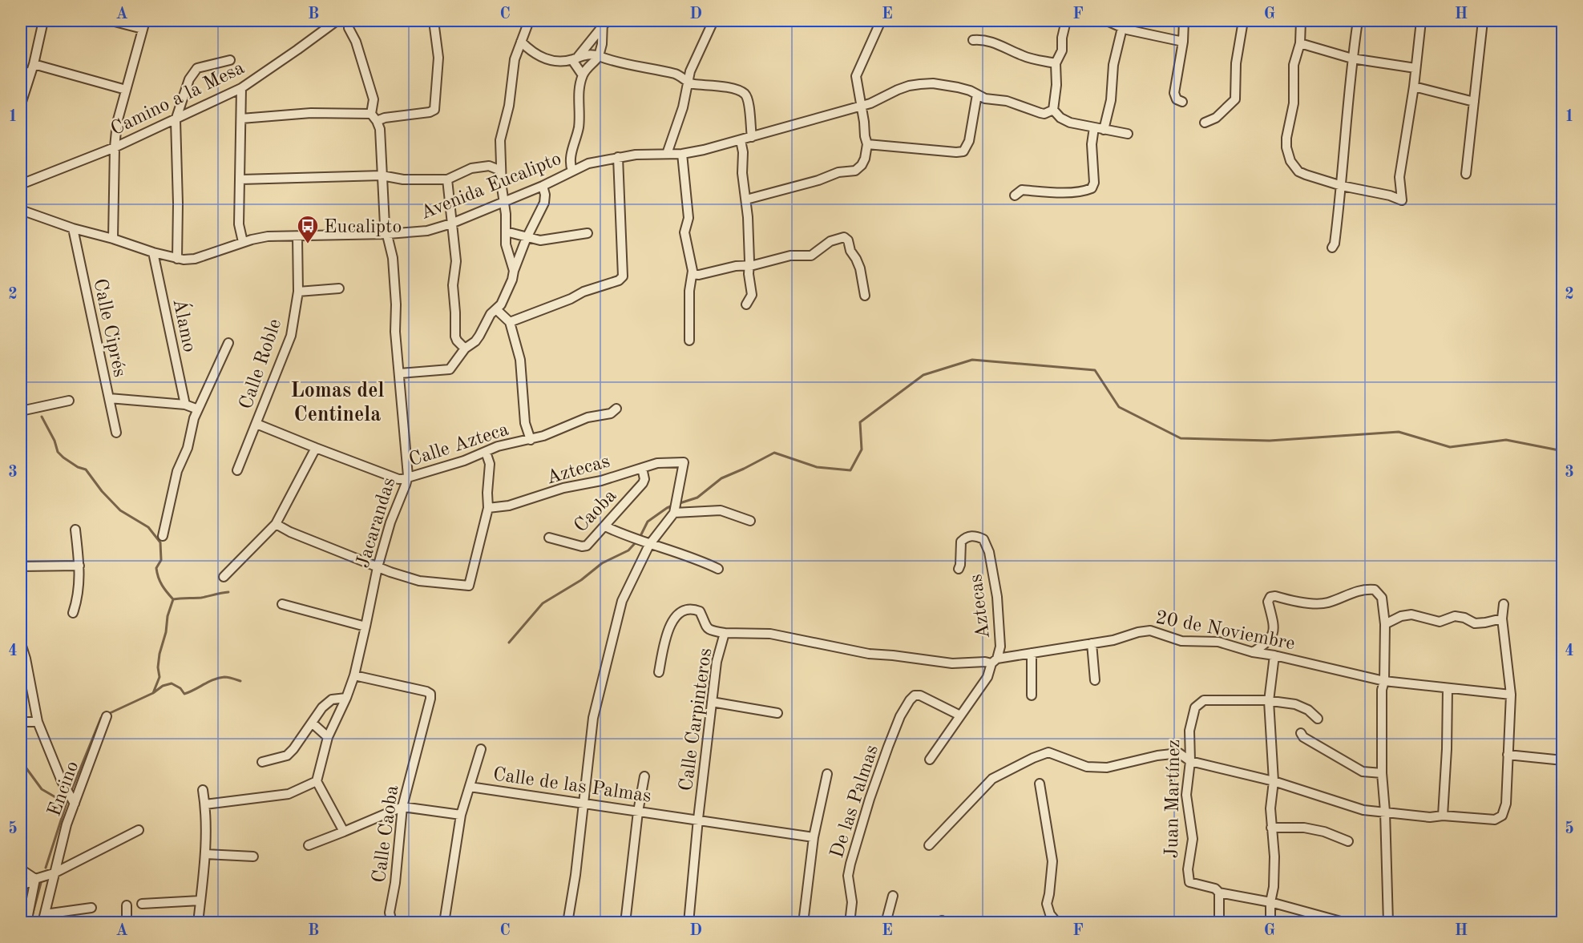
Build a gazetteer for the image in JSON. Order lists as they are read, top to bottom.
{
  "streets": {
    "street": [
      "Camino a la Mesa",
      "Avenida Eucalipto",
      "Álamo",
      "Calle Ciprés",
      "Calle Roble",
      "Calle Azteca",
      "Aztecas",
      "Caoba",
      "Jacarandas",
      "20 de Noviembre",
      "Calle Carpinteros",
      "Calle de las Palmas",
      "Encino",
      "Juan Martínez",
      "De las Palmas",
      "Calle Caoba"
    ]
  },
  "crossings": [
    ["Avenida Eucalipto", "Álamo"],
    ["Avenida Eucalipto", "Calle Ciprés"],
    ["Avenida Eucalipto", "Calle Roble"],
    ["Avenida Eucalipto", "Jacarandas"],
    ["Calle Roble", "Calle Azteca"],
    ["Calle Azteca", "Jacarandas"],
    ["Aztecas", "Caoba"],
    ["Aztecas", "20 de Noviembre"],
    ["Aztecas", "De las Palmas"],
    ["Jacarandas", "Calle Caoba"],
    ["20 de Noviembre", "Calle Carpinteros"],
    ["Calle Carpinteros", "Calle de las Palmas"]
  ],
  "districts": ["Lomas del Centinela"],
  "places": {
    "bus stop": ["Eucalipto"]
  },
  "grid": {
    "columns": [
      "A",
      "B",
      "C",
      "D",
      "E",
      "F",
      "G",
      "H"
    ],
    "rows": [
      "1",
      "2",
      "3",
      "4",
      "5"
    ]
  }
}
